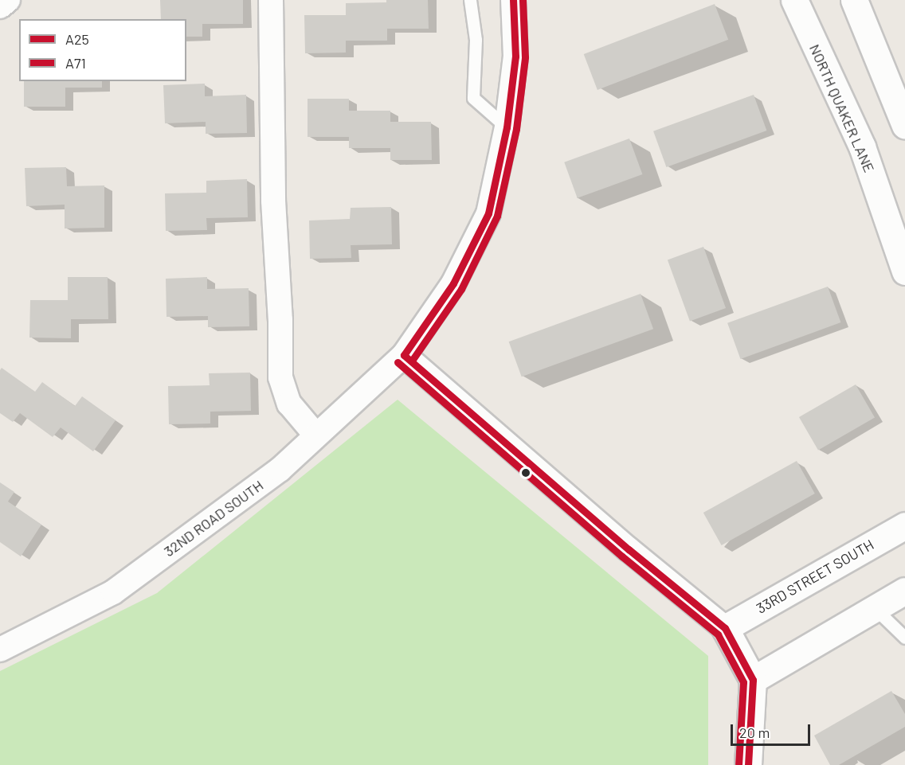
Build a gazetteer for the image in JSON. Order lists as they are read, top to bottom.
{
  "streets": {
    "street": ["NORTH QUAKER LANE", "32ND ROAD SOUTH", "33RD STREET SOUTH"]
  },
  "lines": ["transit line A25", "transit line A71"],
  "legend": ["A25", "A71"],
  "scale_bar": "20 m"
}
